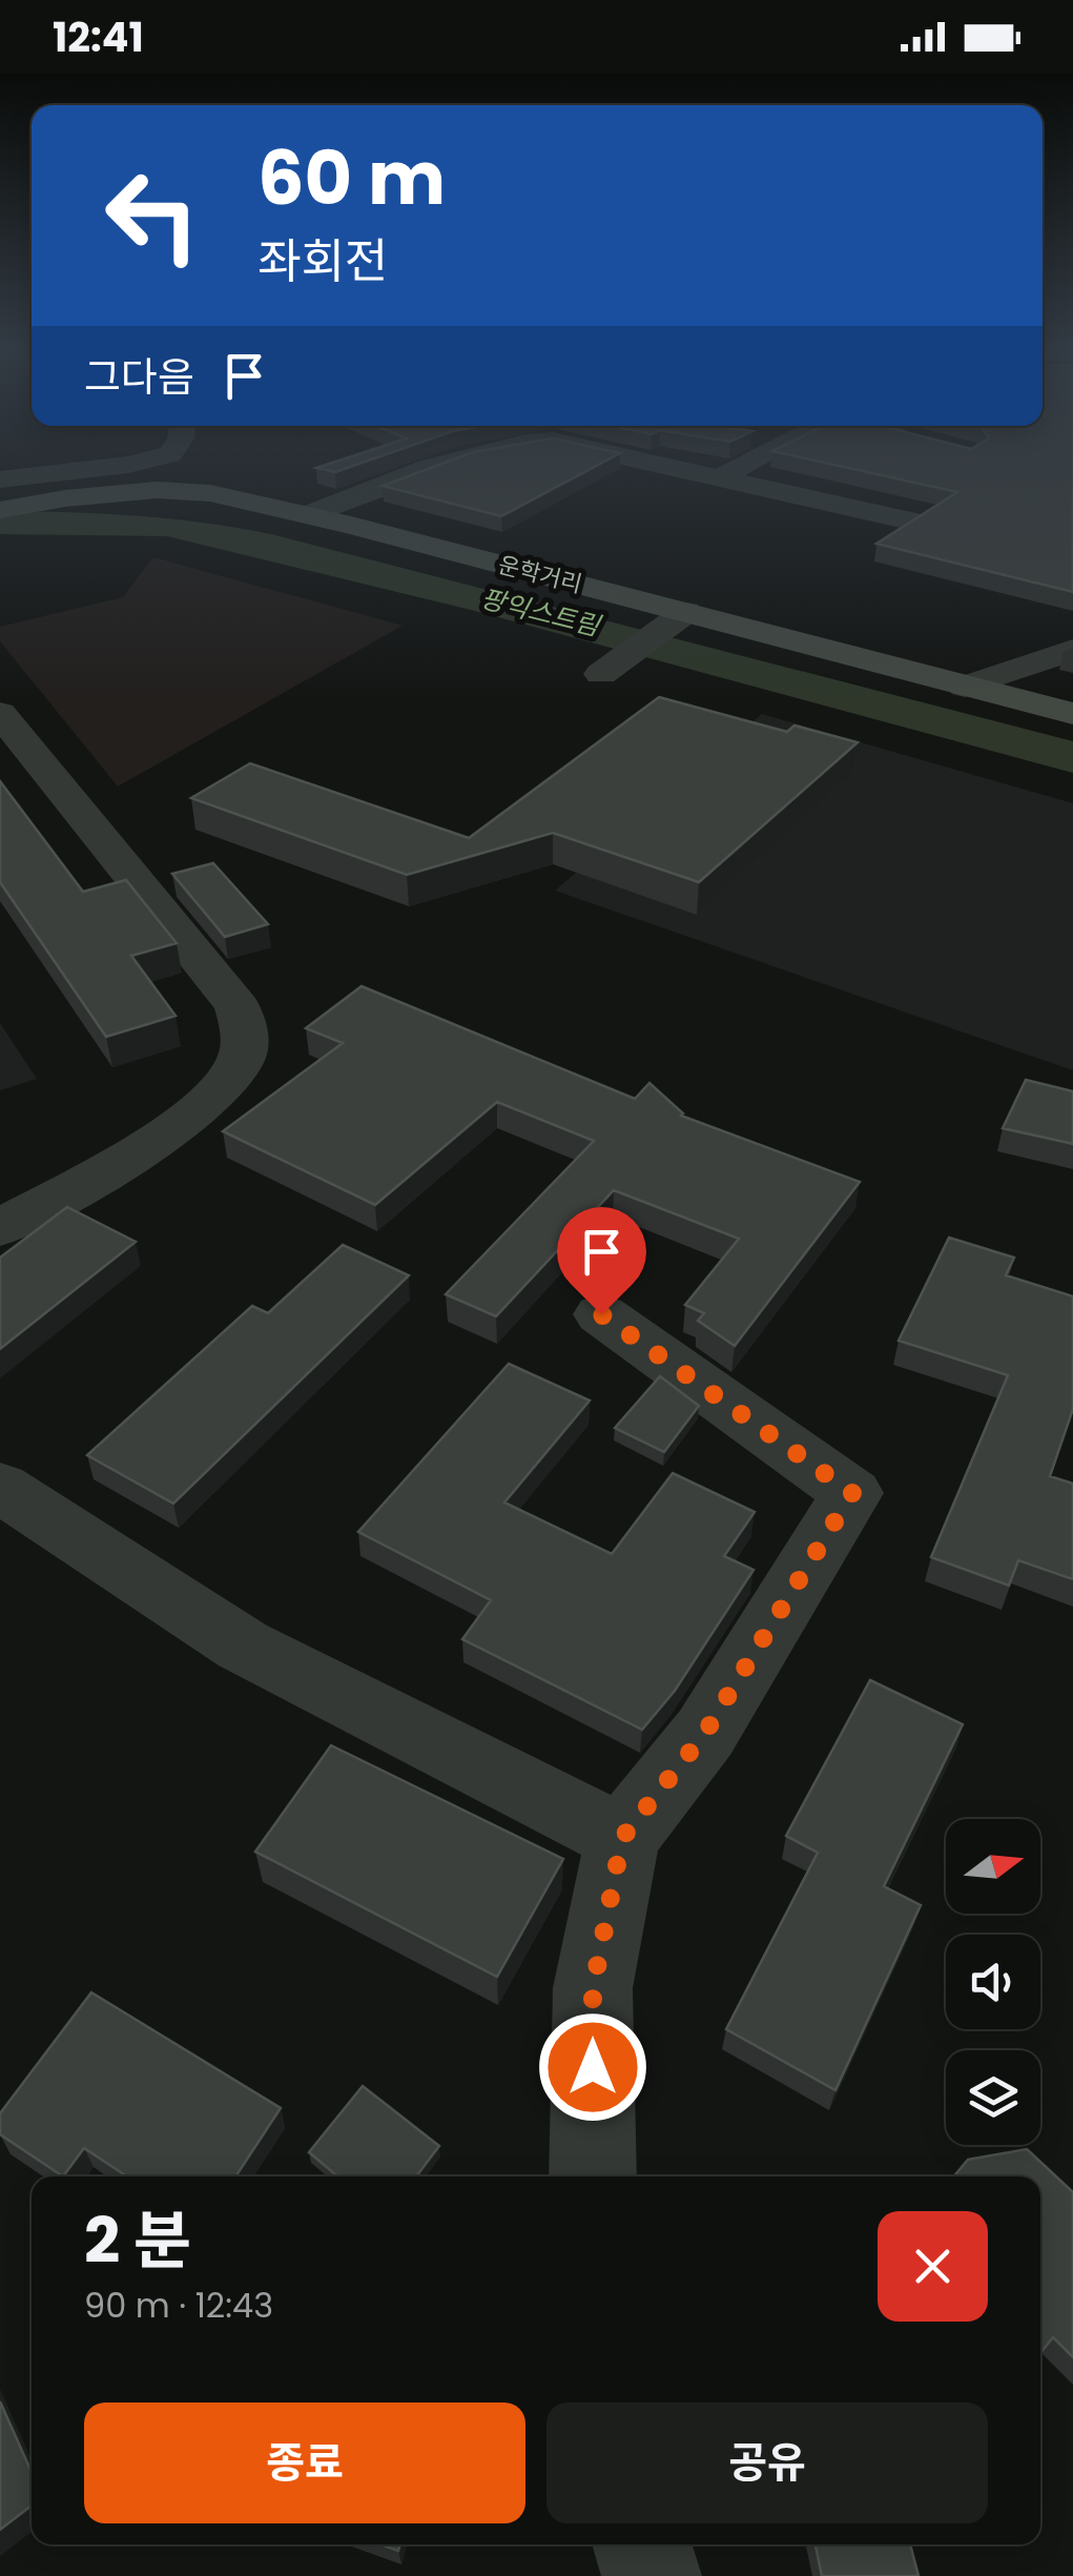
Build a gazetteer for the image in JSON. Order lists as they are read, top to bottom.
{
  "streets": {
    "main road": ["운학거리"]
  },
  "water": ["팡익스트림"],
  "north": "right",
  "page": {
    "status": "12:41",
    "turn": ["60 m", "좌회전"],
    "then": "그다음",
    "heading": ["2 분", "90 m · 12:43"],
    "buttons": ["종료", "공유"]
  }
}
